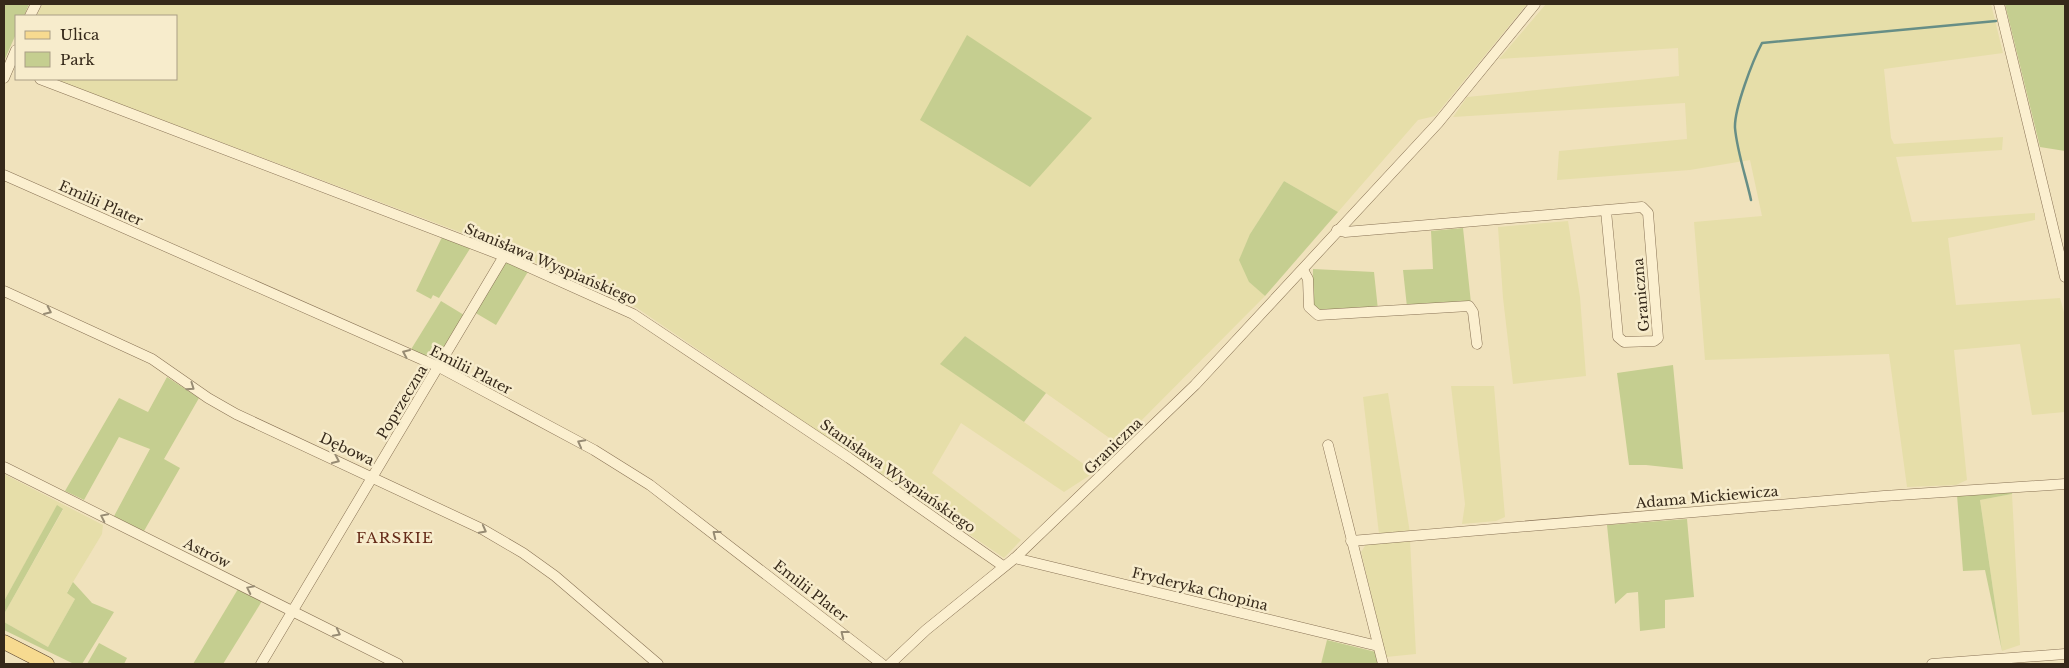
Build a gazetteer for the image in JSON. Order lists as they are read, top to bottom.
{
  "streets": {
    "street": [
      "Emilii Plater",
      "Stanisława Wyspiańskiego",
      "Graniczna",
      "Poprzeczna",
      "Dębowa",
      "Adama Mickiewicza",
      "Astrów",
      "Fryderyka Chopina"
    ]
  },
  "crossings": [
    ["Emilii Plater", "Poprzeczna"],
    ["Stanisława Wyspiańskiego", "Graniczna"],
    ["Stanisława Wyspiańskiego", "Poprzeczna"],
    ["Graniczna", "Fryderyka Chopina"],
    ["Poprzeczna", "Dębowa"],
    ["Poprzeczna", "Astrów"]
  ],
  "one_way": ["Emilii Plater", "Dębowa"],
  "districts": ["FARSKIE"],
  "legend": ["Ulica", "Park"]
}
